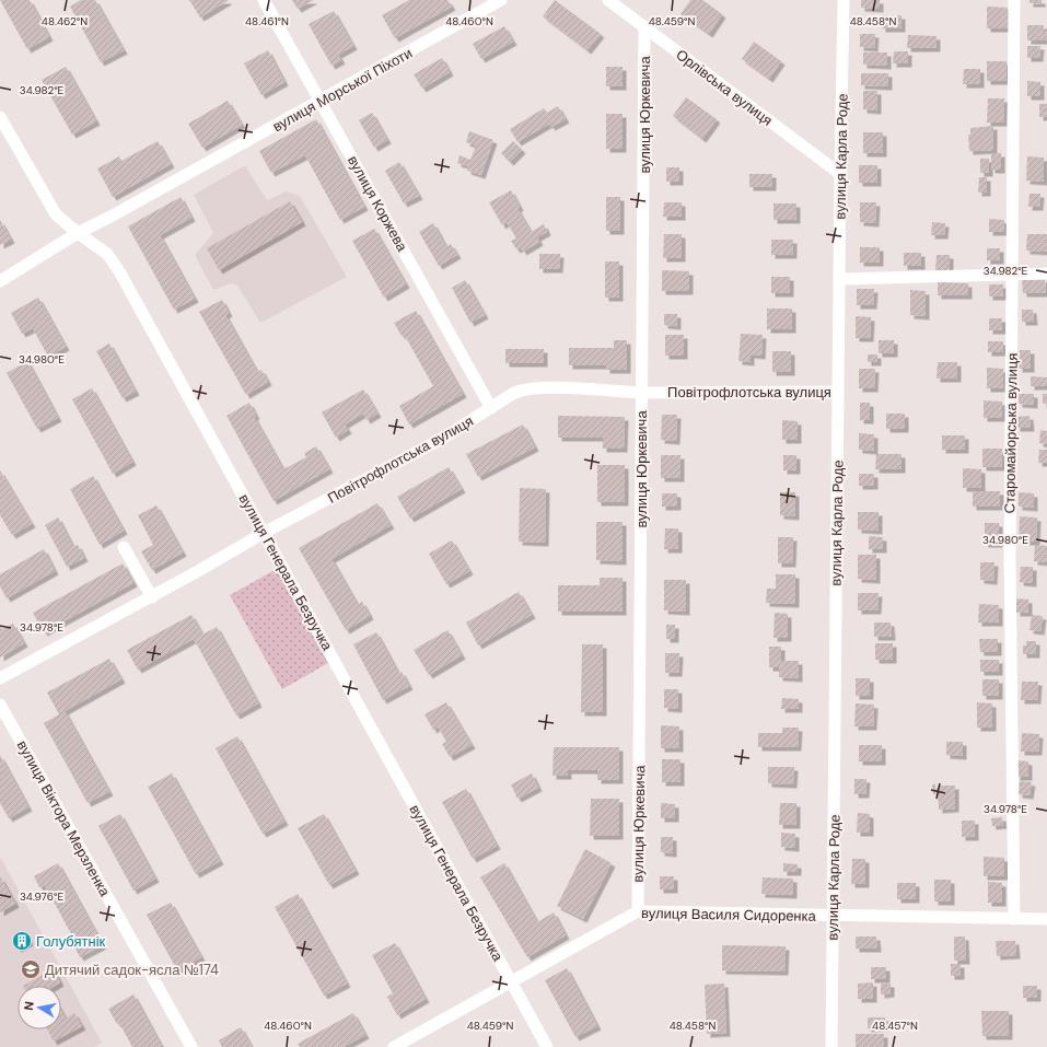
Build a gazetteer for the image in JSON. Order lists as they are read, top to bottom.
{
  "streets": {
    "street": [
      "Орлівська вулиця",
      "вулиця Морської Піхоти",
      "вулиця Юркевича",
      "вулиця Карла Роде",
      "вулиця Коржева",
      "Повітрофлотська вулиця",
      "Старомайорська вулиця",
      "вулиця Генерала Безручка",
      "вулиця Віктора Мерзленка",
      "вулиця Василя Сидоренка"
    ]
  },
  "crossings": [
    ["Орлівська вулиця", "вулиця Юркевича"],
    ["Орлівська вулиця", "вулиця Карла Роде"],
    ["вулиця Морської Піхоти", "вулиця Коржева"],
    ["вулиця Морської Піхоти", "вулиця Генерала Безручка"],
    ["вулиця Юркевича", "Повітрофлотська вулиця"],
    ["вулиця Юркевича", "вулиця Василя Сидоренка"],
    ["вулиця Карла Роде", "Повітрофлотська вулиця"],
    ["вулиця Карла Роде", "вулиця Василя Сидоренка"],
    ["вулиця Коржева", "Повітрофлотська вулиця"],
    ["Повітрофлотська вулиця", "вулиця Генерала Безручка"],
    ["Старомайорська вулиця", "вулиця Василя Сидоренка"],
    ["вулиця Генерала Безручка", "вулиця Василя Сидоренка"]
  ],
  "places": {
    "building": ["Голубятнік"],
    "school or university": ["Дитячий садок-ясла №174"]
  },
  "north": "left",
  "coordinates": [
    "48.462°N",
    "48.461°N",
    "48.460°N",
    "48.459°N",
    "48.458°N",
    "34.982°E",
    "34.980°E",
    "34.978°E",
    "34.976°E",
    "48.457°N"
  ]
}
